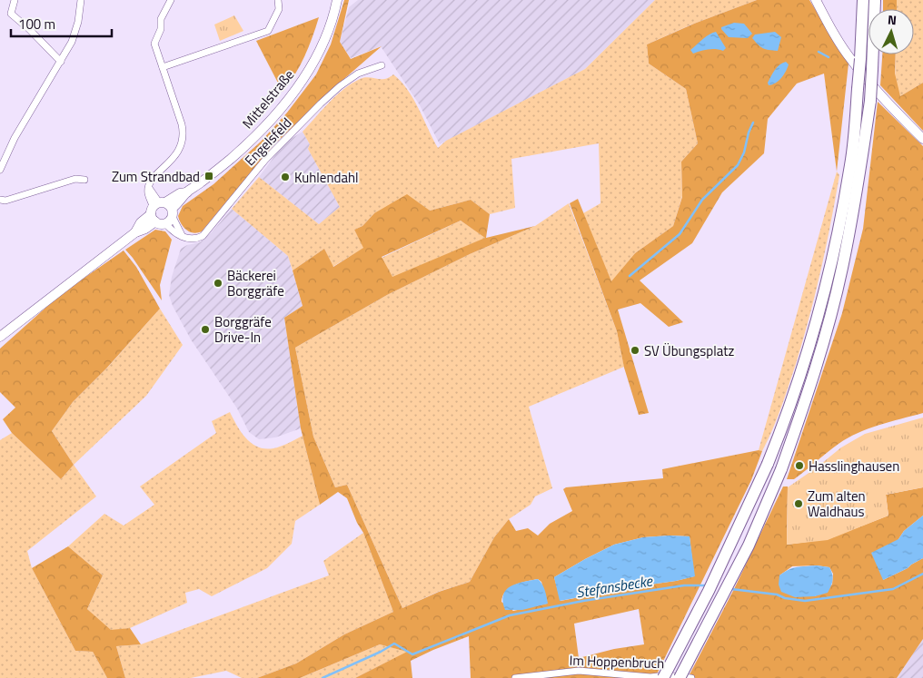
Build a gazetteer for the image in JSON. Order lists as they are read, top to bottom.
{
  "streets": {
    "main road": ["Mittelstraße"],
    "street": ["Engelsfeld", "Im Hoppenbruch"]
  },
  "crossings": [
    ["Mittelstraße", "Engelsfeld"]
  ],
  "water": ["Stefansbecke"],
  "places": {
    "transit": ["Zum Strandbad"],
    "other": [
      "Kuhlendahl",
      "Bäckerei Borggräfe",
      "Borggräfe Drive-In",
      "SV Übungsplatz",
      "Hasslinghausen",
      "Zum alten Waldhaus"
    ]
  },
  "scale_bar": "100 m",
  "north": "top"
}
